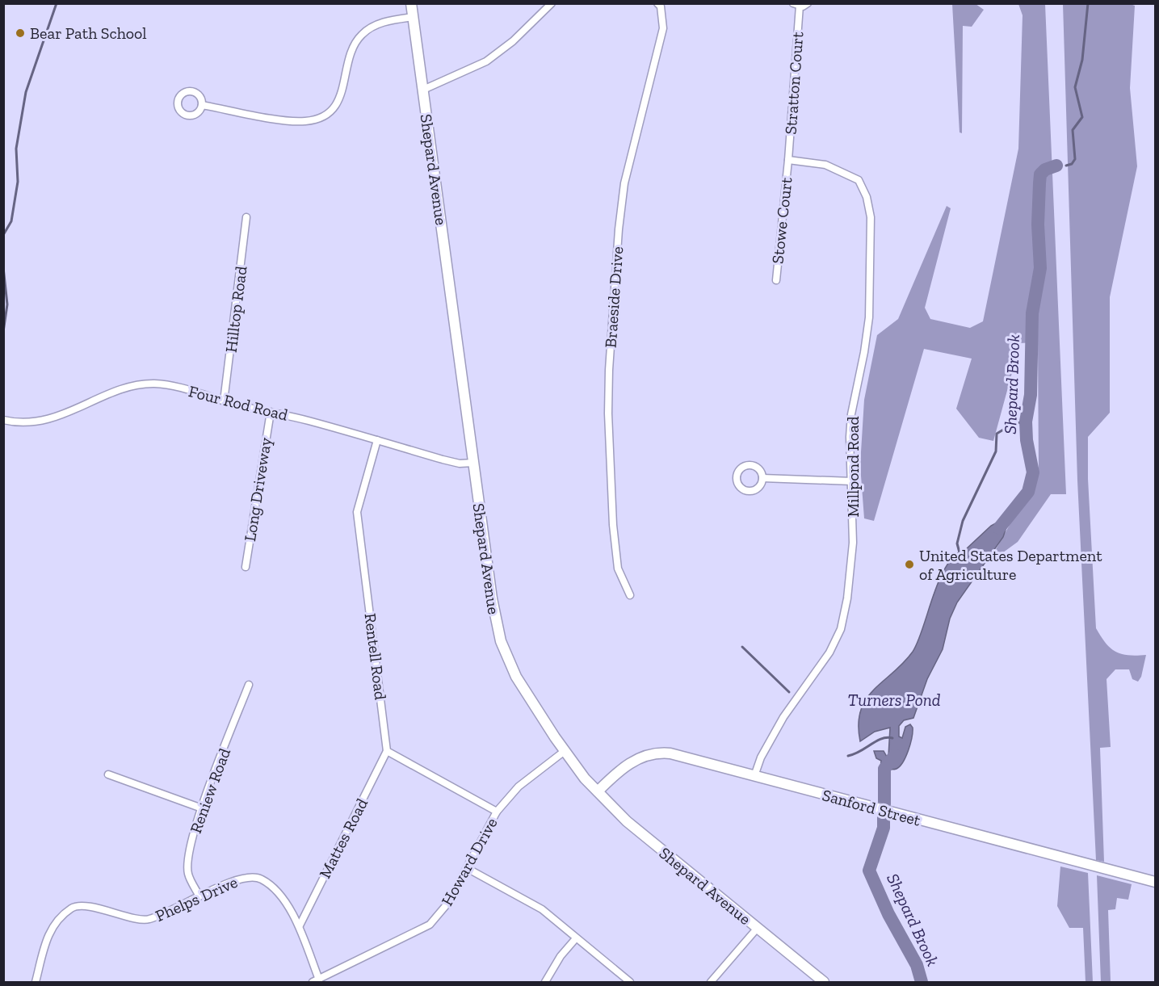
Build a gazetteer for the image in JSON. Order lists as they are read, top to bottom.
{
  "streets": {
    "main road": ["Shepard Avenue", "Sanford Street"],
    "street": [
      "Stratton Court",
      "Stowe Court",
      "Braeside Drive",
      "Hilltop Road",
      "Four Rod Road",
      "Millpond Road",
      "Long Driveway",
      "Rentell Road",
      "Reniew Road",
      "Mattes Road",
      "Howard Drive",
      "Phelps Drive"
    ]
  },
  "crossings": [
    ["Stratton Court", "Stowe Court"],
    ["Stratton Court", "Millpond Road"],
    ["Shepard Avenue", "Four Rod Road"],
    ["Shepard Avenue", "Sanford Street"],
    ["Shepard Avenue", "Howard Drive"],
    ["Stowe Court", "Millpond Road"],
    ["Hilltop Road", "Four Rod Road"],
    ["Four Rod Road", "Long Driveway"],
    ["Four Rod Road", "Rentell Road"],
    ["Millpond Road", "Sanford Street"],
    ["Rentell Road", "Mattes Road"],
    ["Reniew Road", "Phelps Drive"],
    ["Mattes Road", "Phelps Drive"],
    ["Howard Drive", "Phelps Drive"]
  ],
  "water": ["Shepard Brook", "Turners Pond"],
  "places": ["Bear Path School", "United States Department of Agriculture"]
}
